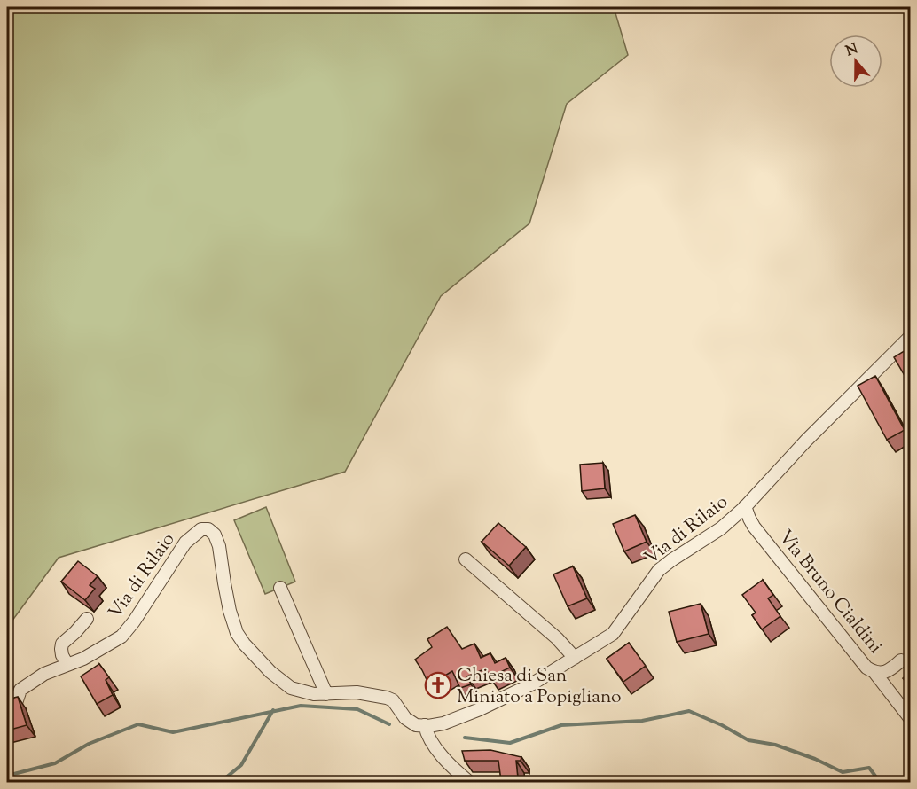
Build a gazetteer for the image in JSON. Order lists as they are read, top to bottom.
{
  "streets": {
    "street": ["Via di Rilaio", "Via Bruno Cialdini"]
  },
  "crossings": [
    ["Via di Rilaio", "Via Bruno Cialdini"]
  ],
  "places": {
    "church": ["Chiesa di San Miniato a Popigliano"]
  },
  "north": "top"
}
